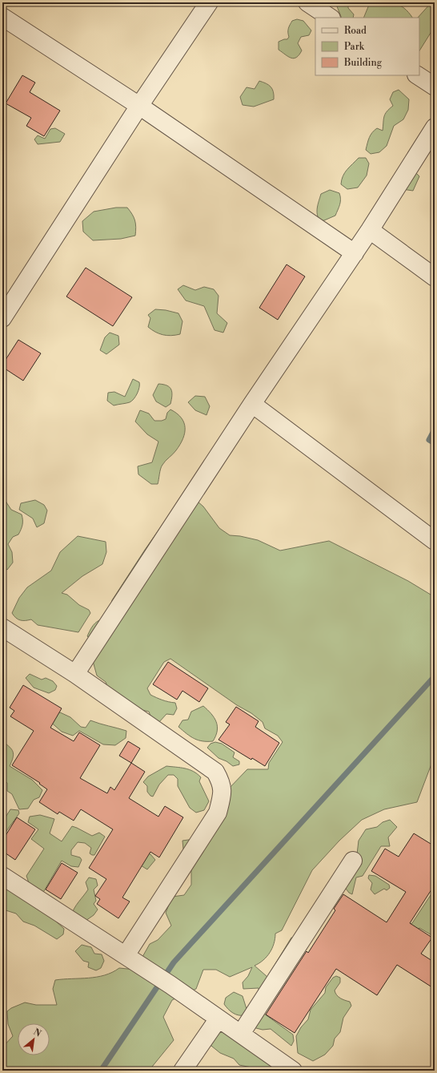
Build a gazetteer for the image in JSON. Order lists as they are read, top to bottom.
{
  "legend": ["Road", "Park", "Building"],
  "north": "top right"
}
